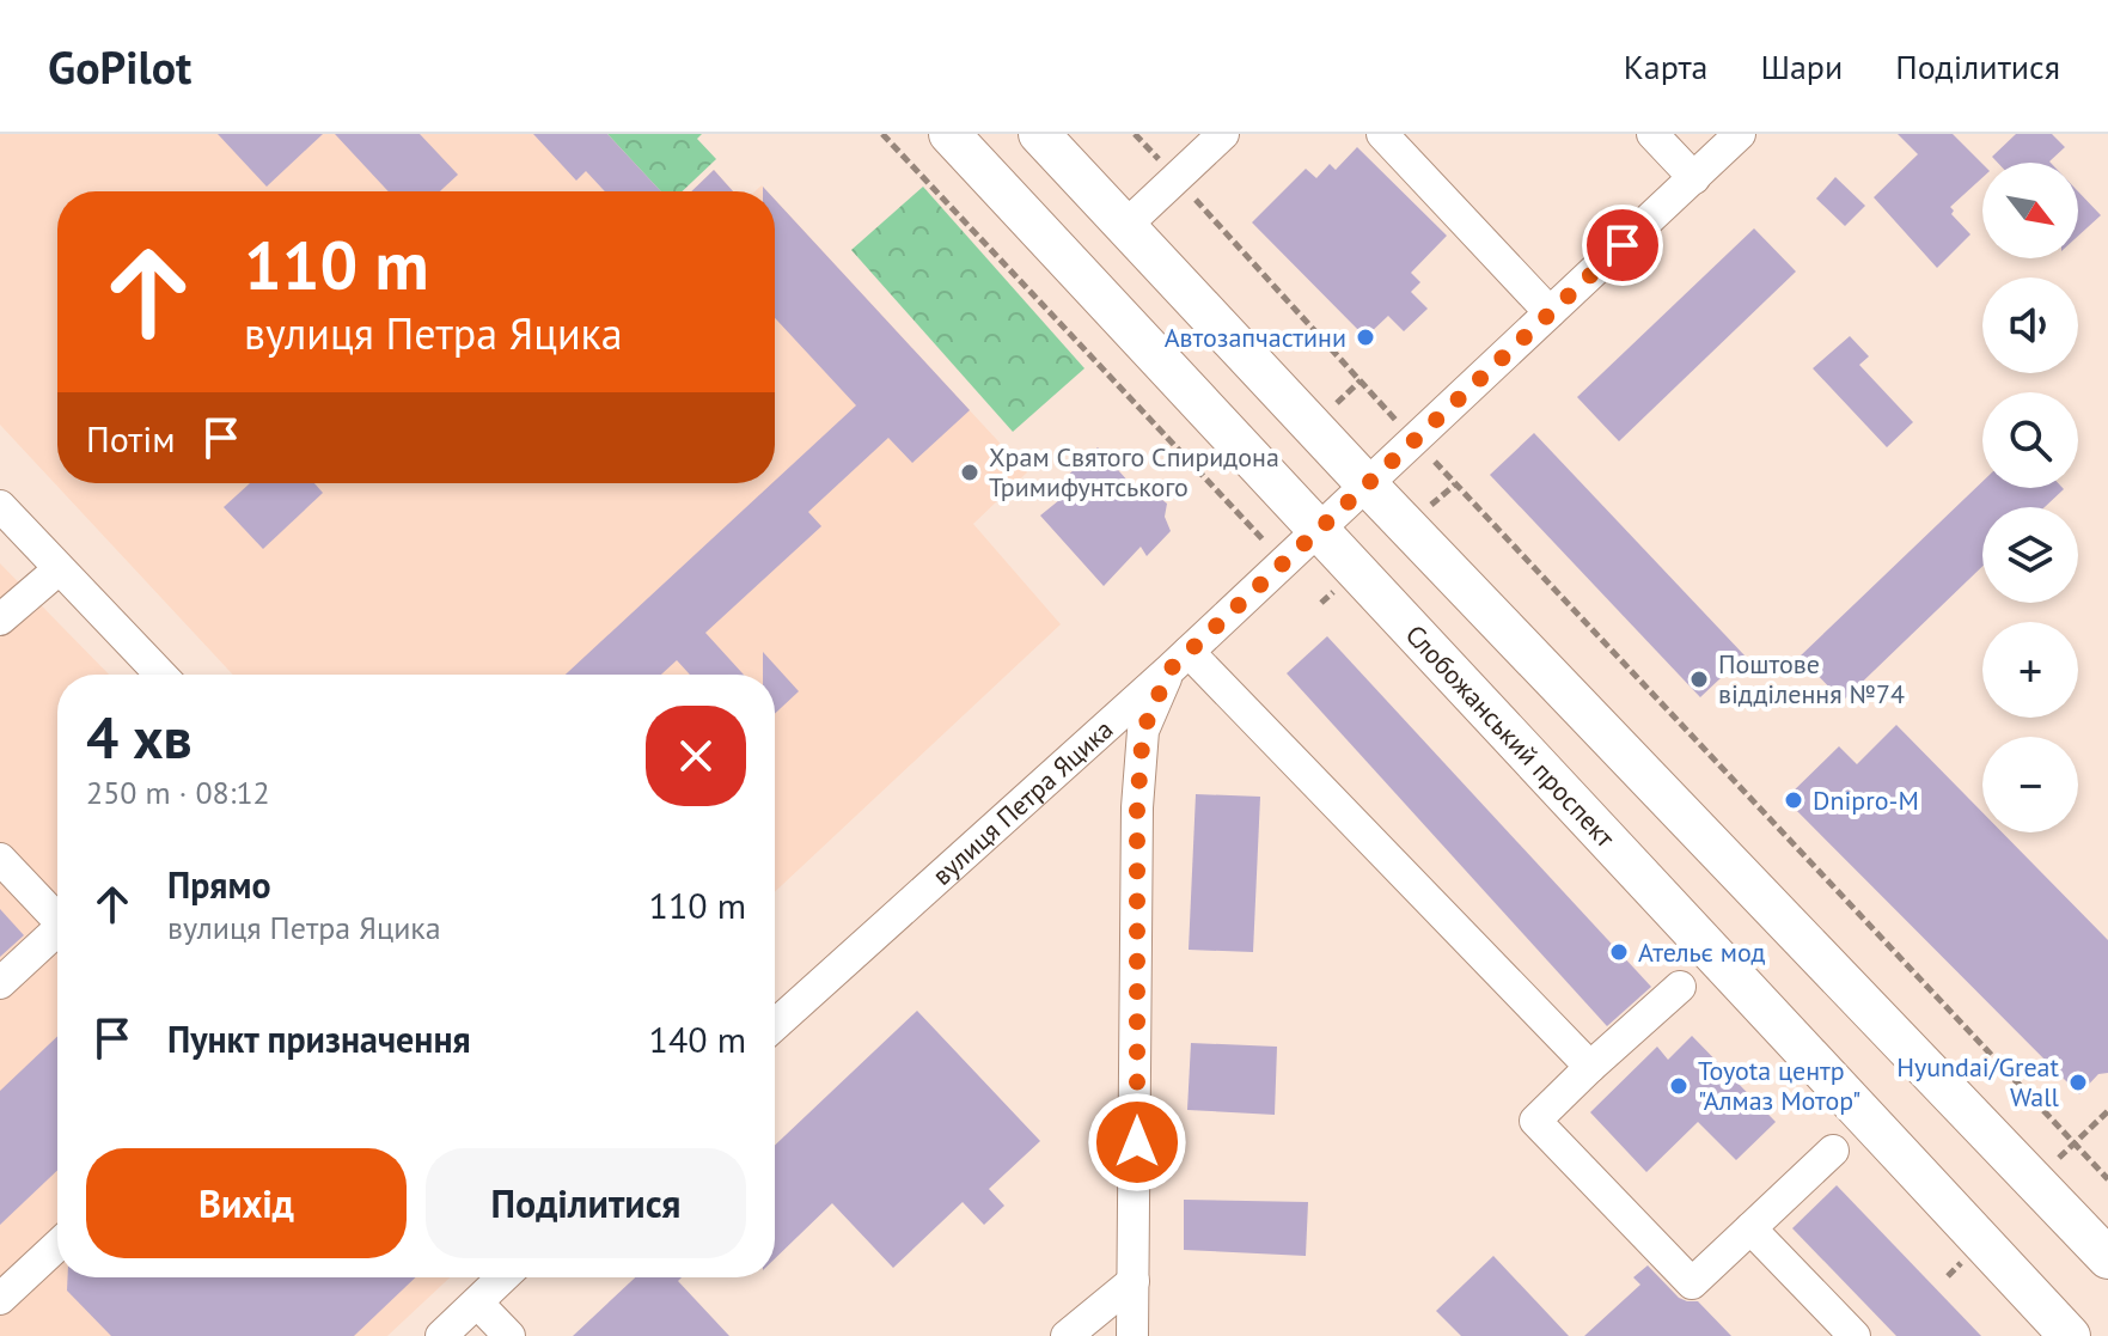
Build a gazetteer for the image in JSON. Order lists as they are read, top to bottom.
{
  "streets": {
    "main road": ["Слобожанський проспект"],
    "street": ["вулиця Петра Яцика"]
  },
  "crossings": [
    ["Слобожанський проспект", "вулиця Петра Яцика"]
  ],
  "places": [
    "Автозапчастини",
    "Храм Святого Спиридона Тримифунтського",
    "Поштове відділення №74",
    "Dnipro-M",
    "Ательє мод",
    "Hyundai/Great Wall",
    "Toyota центр \"Алмаз Мотор\""
  ],
  "north": "bottom right",
  "page": {
    "header": "GoPilot",
    "nav": ["Карта", "Шари", "Поділитися"],
    "map_buttons": ["+", "−"],
    "turn": ["110 m", "вулиця Петра Яцика"],
    "then": "Потім",
    "heading": ["4 хв", "250 m · 08:12"],
    "list": [
      {
        "name": "Прямо",
        "note": "вулиця Петра Яцика",
        "value": "110 m"
      },
      {
        "name": "Пункт призначення",
        "value": "140 m"
      }
    ],
    "buttons": ["Вихід", "Поділитися"]
  }
}
